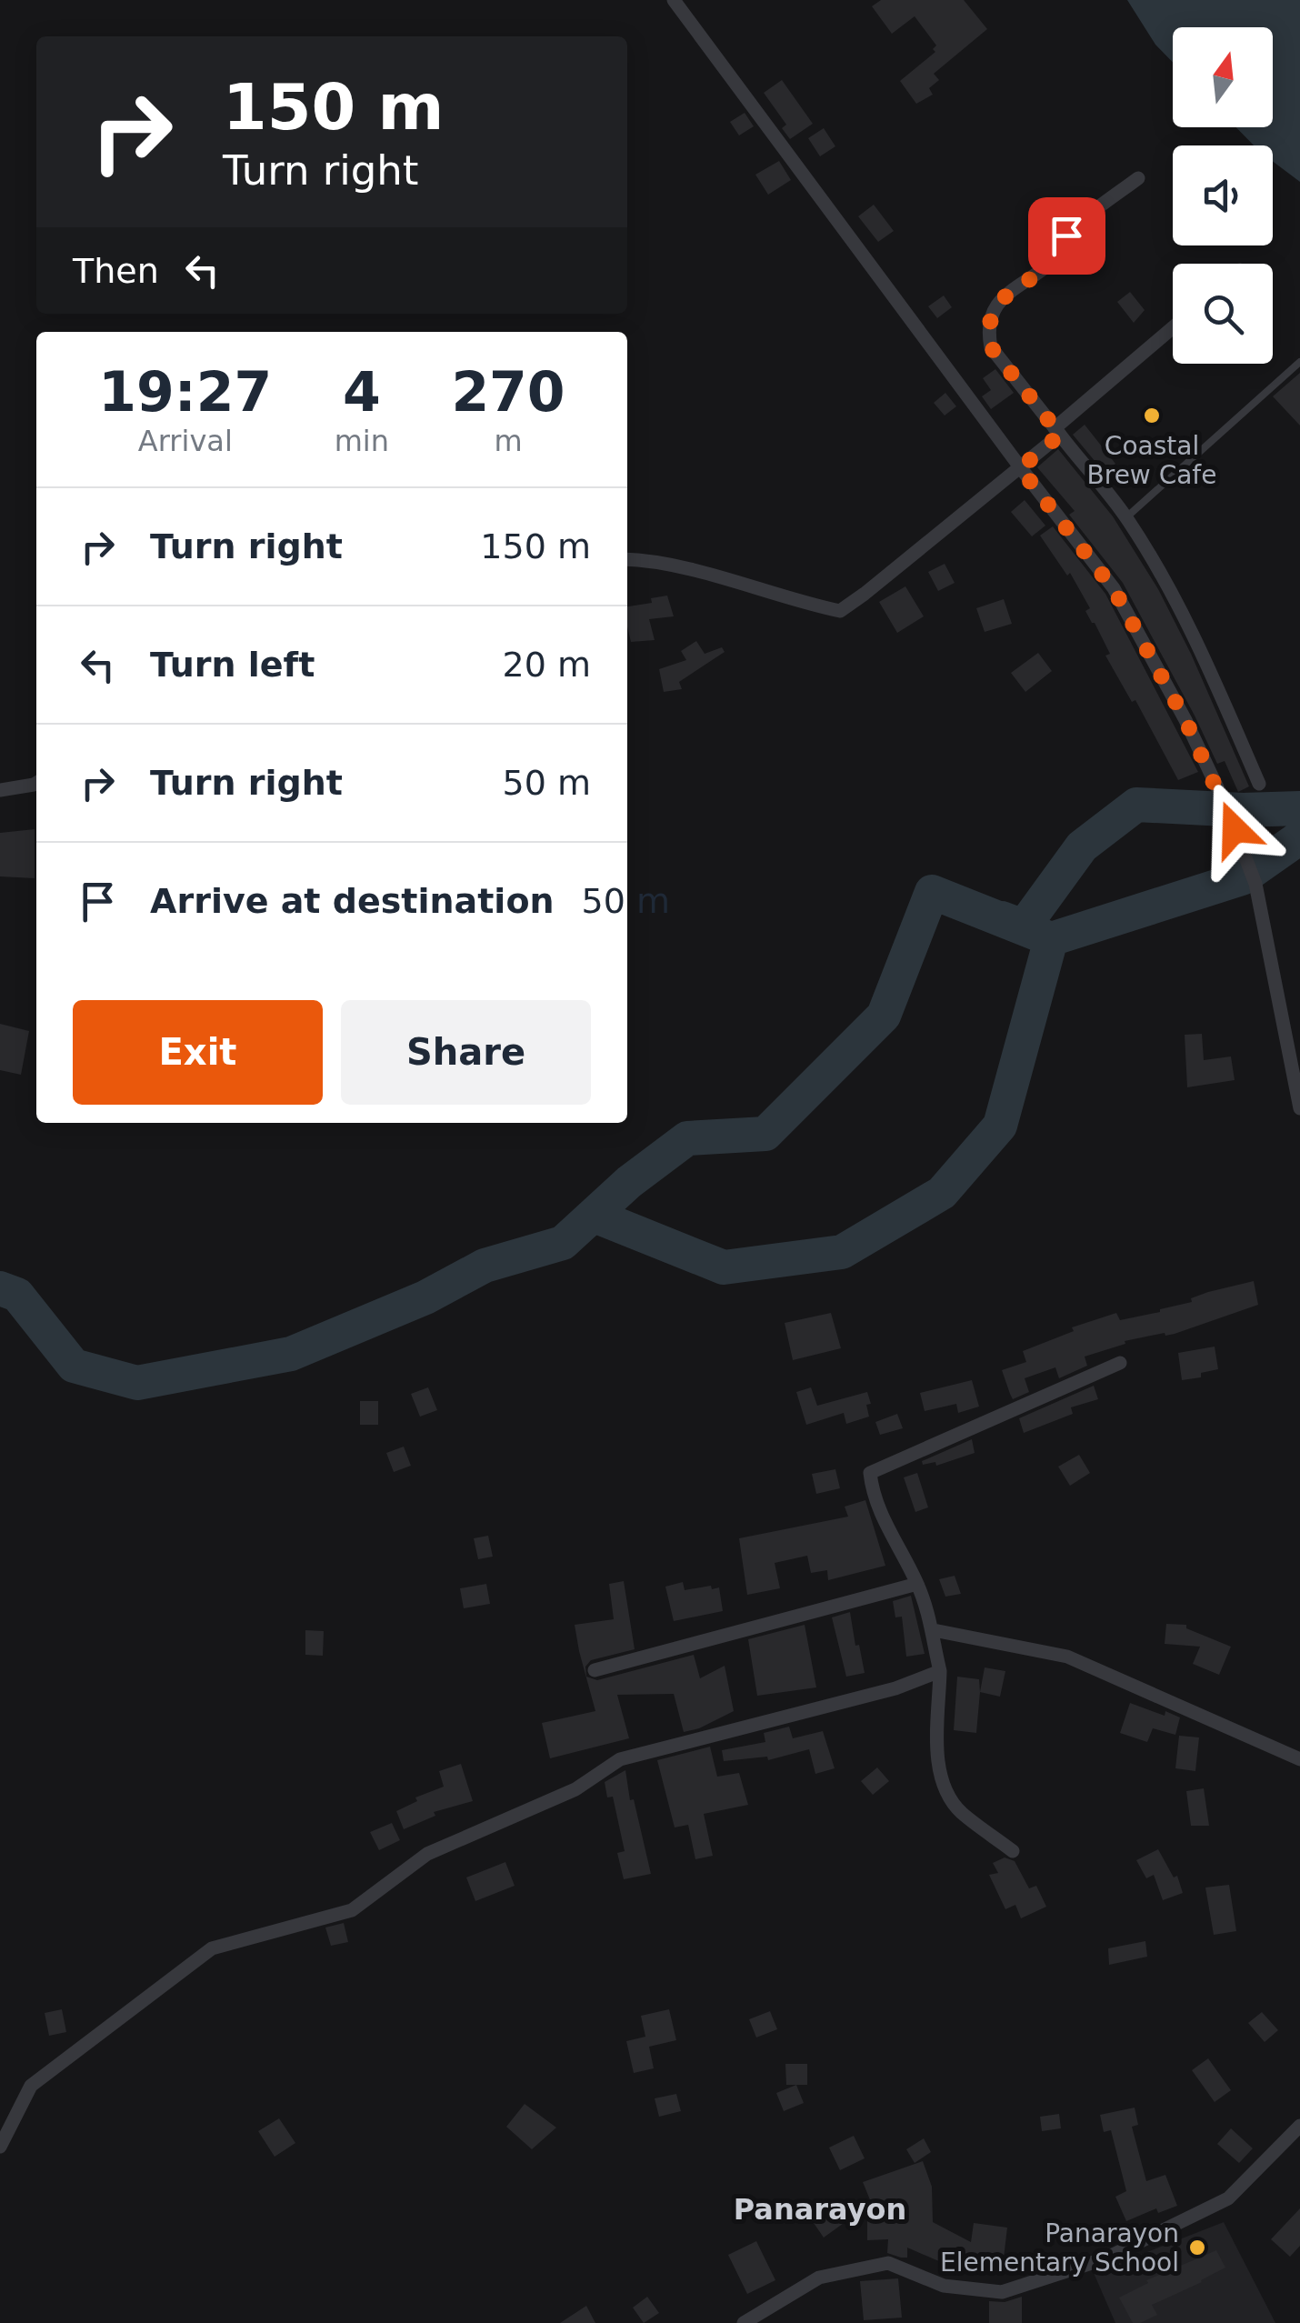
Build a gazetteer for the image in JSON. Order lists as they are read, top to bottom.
{
  "districts": ["Panarayon"],
  "places": ["Coastal Brew Cafe", "Panarayon Elementary School"],
  "north": "top",
  "page": {
    "turn": ["150 m", "Turn right"],
    "then": "Then",
    "eta": [
      "19:27",
      "Arrival",
      "4",
      "min",
      "270",
      "m"
    ],
    "list": [
      {
        "name": "Turn right",
        "value": "150 m"
      },
      {
        "name": "Turn left",
        "value": "20 m"
      },
      {
        "name": "Turn right",
        "value": "50 m"
      },
      {
        "name": "Arrive at destination",
        "value": "50 m"
      }
    ],
    "buttons": ["Exit", "Share"]
  }
}
